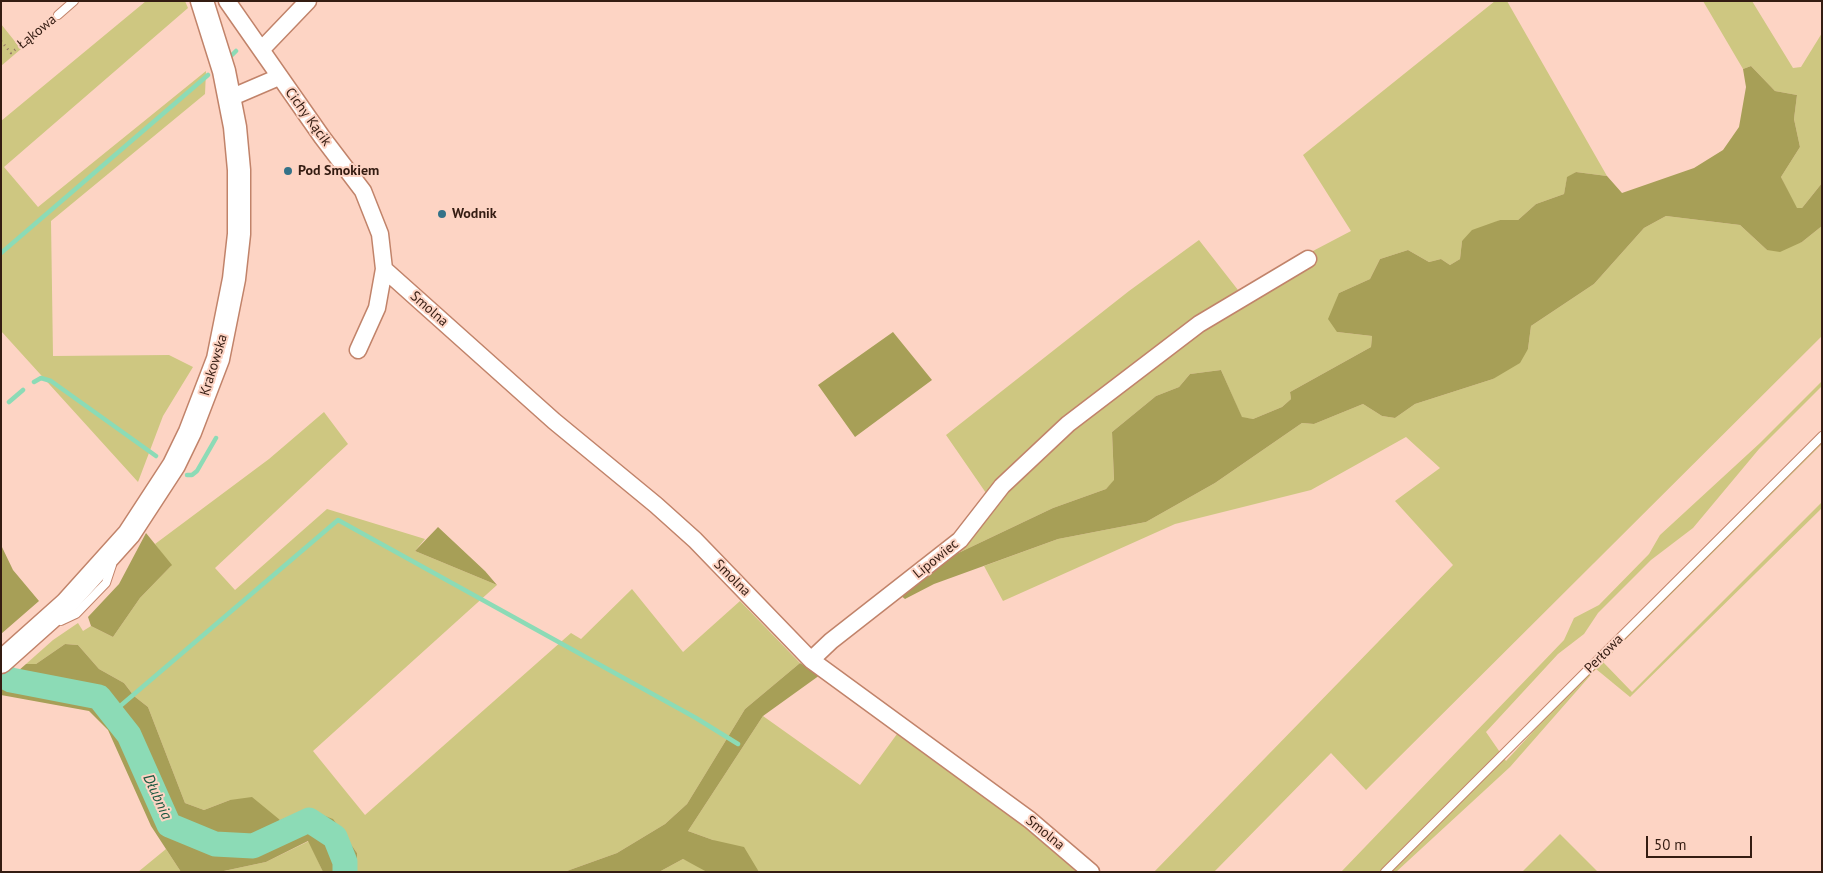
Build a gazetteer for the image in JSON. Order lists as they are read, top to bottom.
{
  "streets": {
    "main road": ["Krakowska"],
    "street": ["Cichy Kącik", "Smolna", "Lipowiec"],
    "lane": ["Łąkowa", "Perłowa"]
  },
  "crossings": [
    ["Cichy Kącik", "Smolna"],
    ["Cichy Kącik", "Krakowska"],
    ["Smolna", "Lipowiec"]
  ],
  "water": ["Dłubnia"],
  "places": ["Pod Smokiem", "Wodnik"],
  "scale_bar": "50 m"
}
